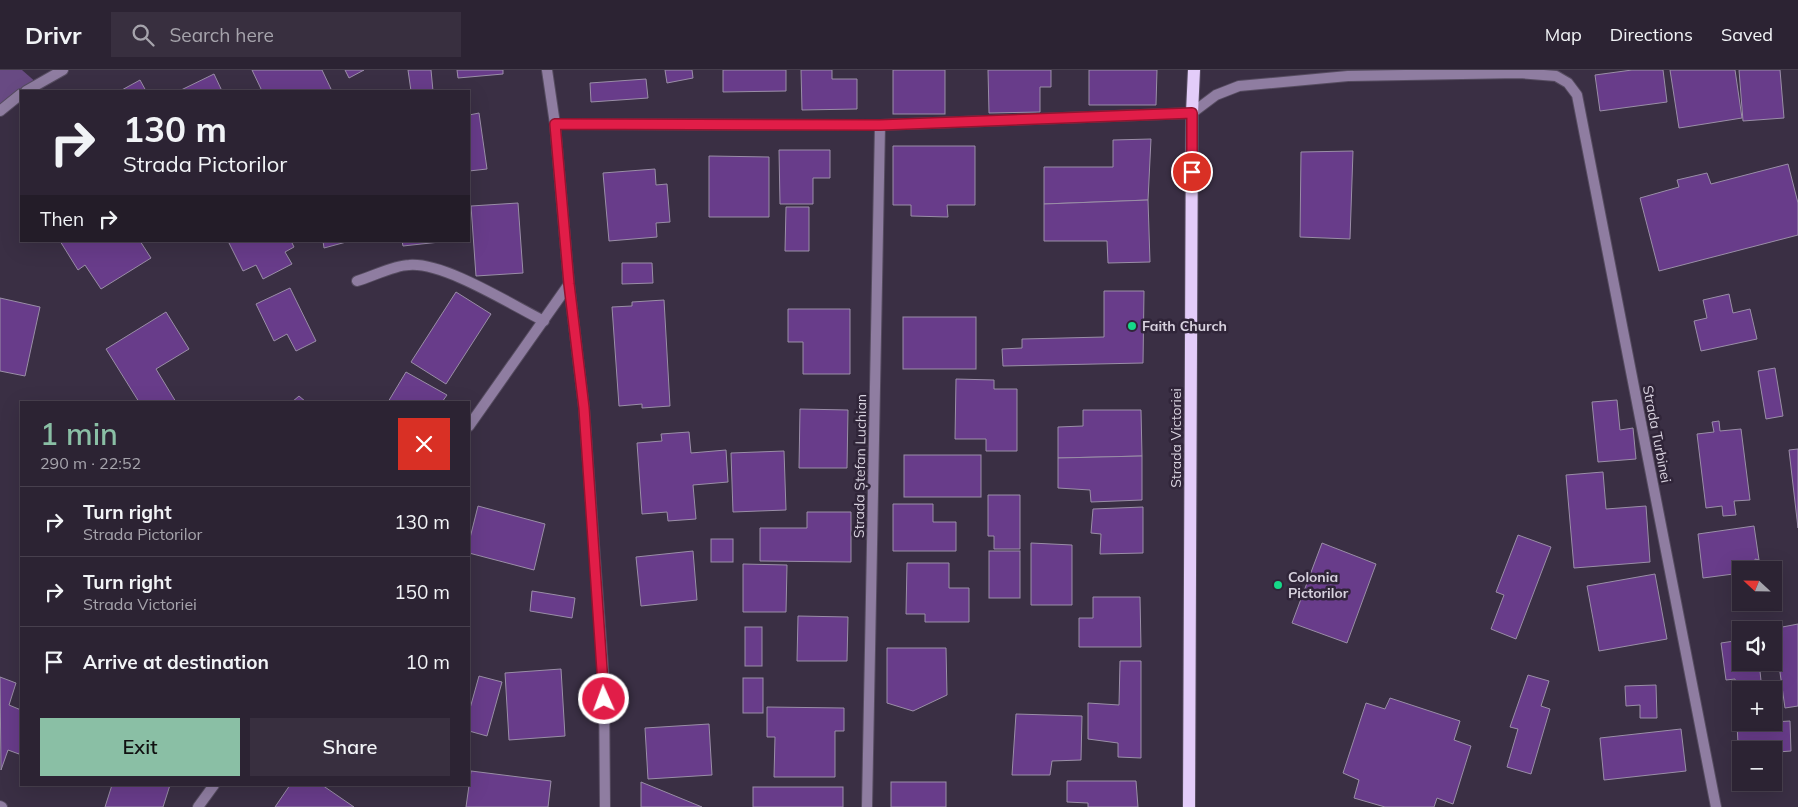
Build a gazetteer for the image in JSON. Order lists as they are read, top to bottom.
{
  "streets": {
    "main road": ["Strada Victoriei"],
    "street": ["Strada Turbinei", "Strada Ștefan Luchian"]
  },
  "places": ["Faith Church", "Colonia Pictorilor"],
  "north": "left",
  "page": {
    "header": "Drivr",
    "search": "Search here",
    "nav": ["Map", "Directions", "Saved"],
    "turn": ["130 m", "Strada Pictorilor"],
    "then": "Then",
    "heading": ["1 min", "290 m · 22:52"],
    "list": [
      {
        "name": "Turn right",
        "note": "Strada Pictorilor",
        "value": "130 m"
      },
      {
        "name": "Turn right",
        "note": "Strada Victoriei",
        "value": "150 m"
      },
      {
        "name": "Arrive at destination",
        "value": "10 m"
      }
    ],
    "map_buttons": ["+", "−"],
    "buttons": ["Exit", "Share"]
  }
}
